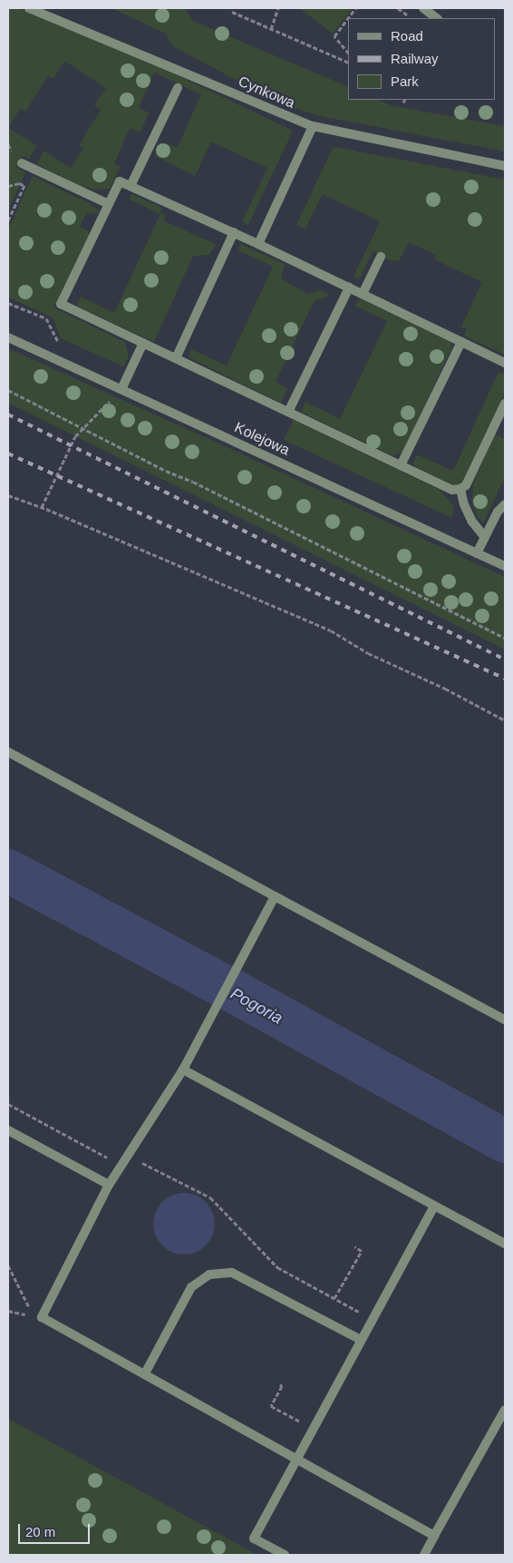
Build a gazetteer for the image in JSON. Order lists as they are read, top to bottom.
{
  "streets": {
    "street": ["Cynkowa", "Kolejowa"]
  },
  "water": ["Pogoria"],
  "legend": ["Road", "Railway", "Park"],
  "scale_bar": "20 m"
}
